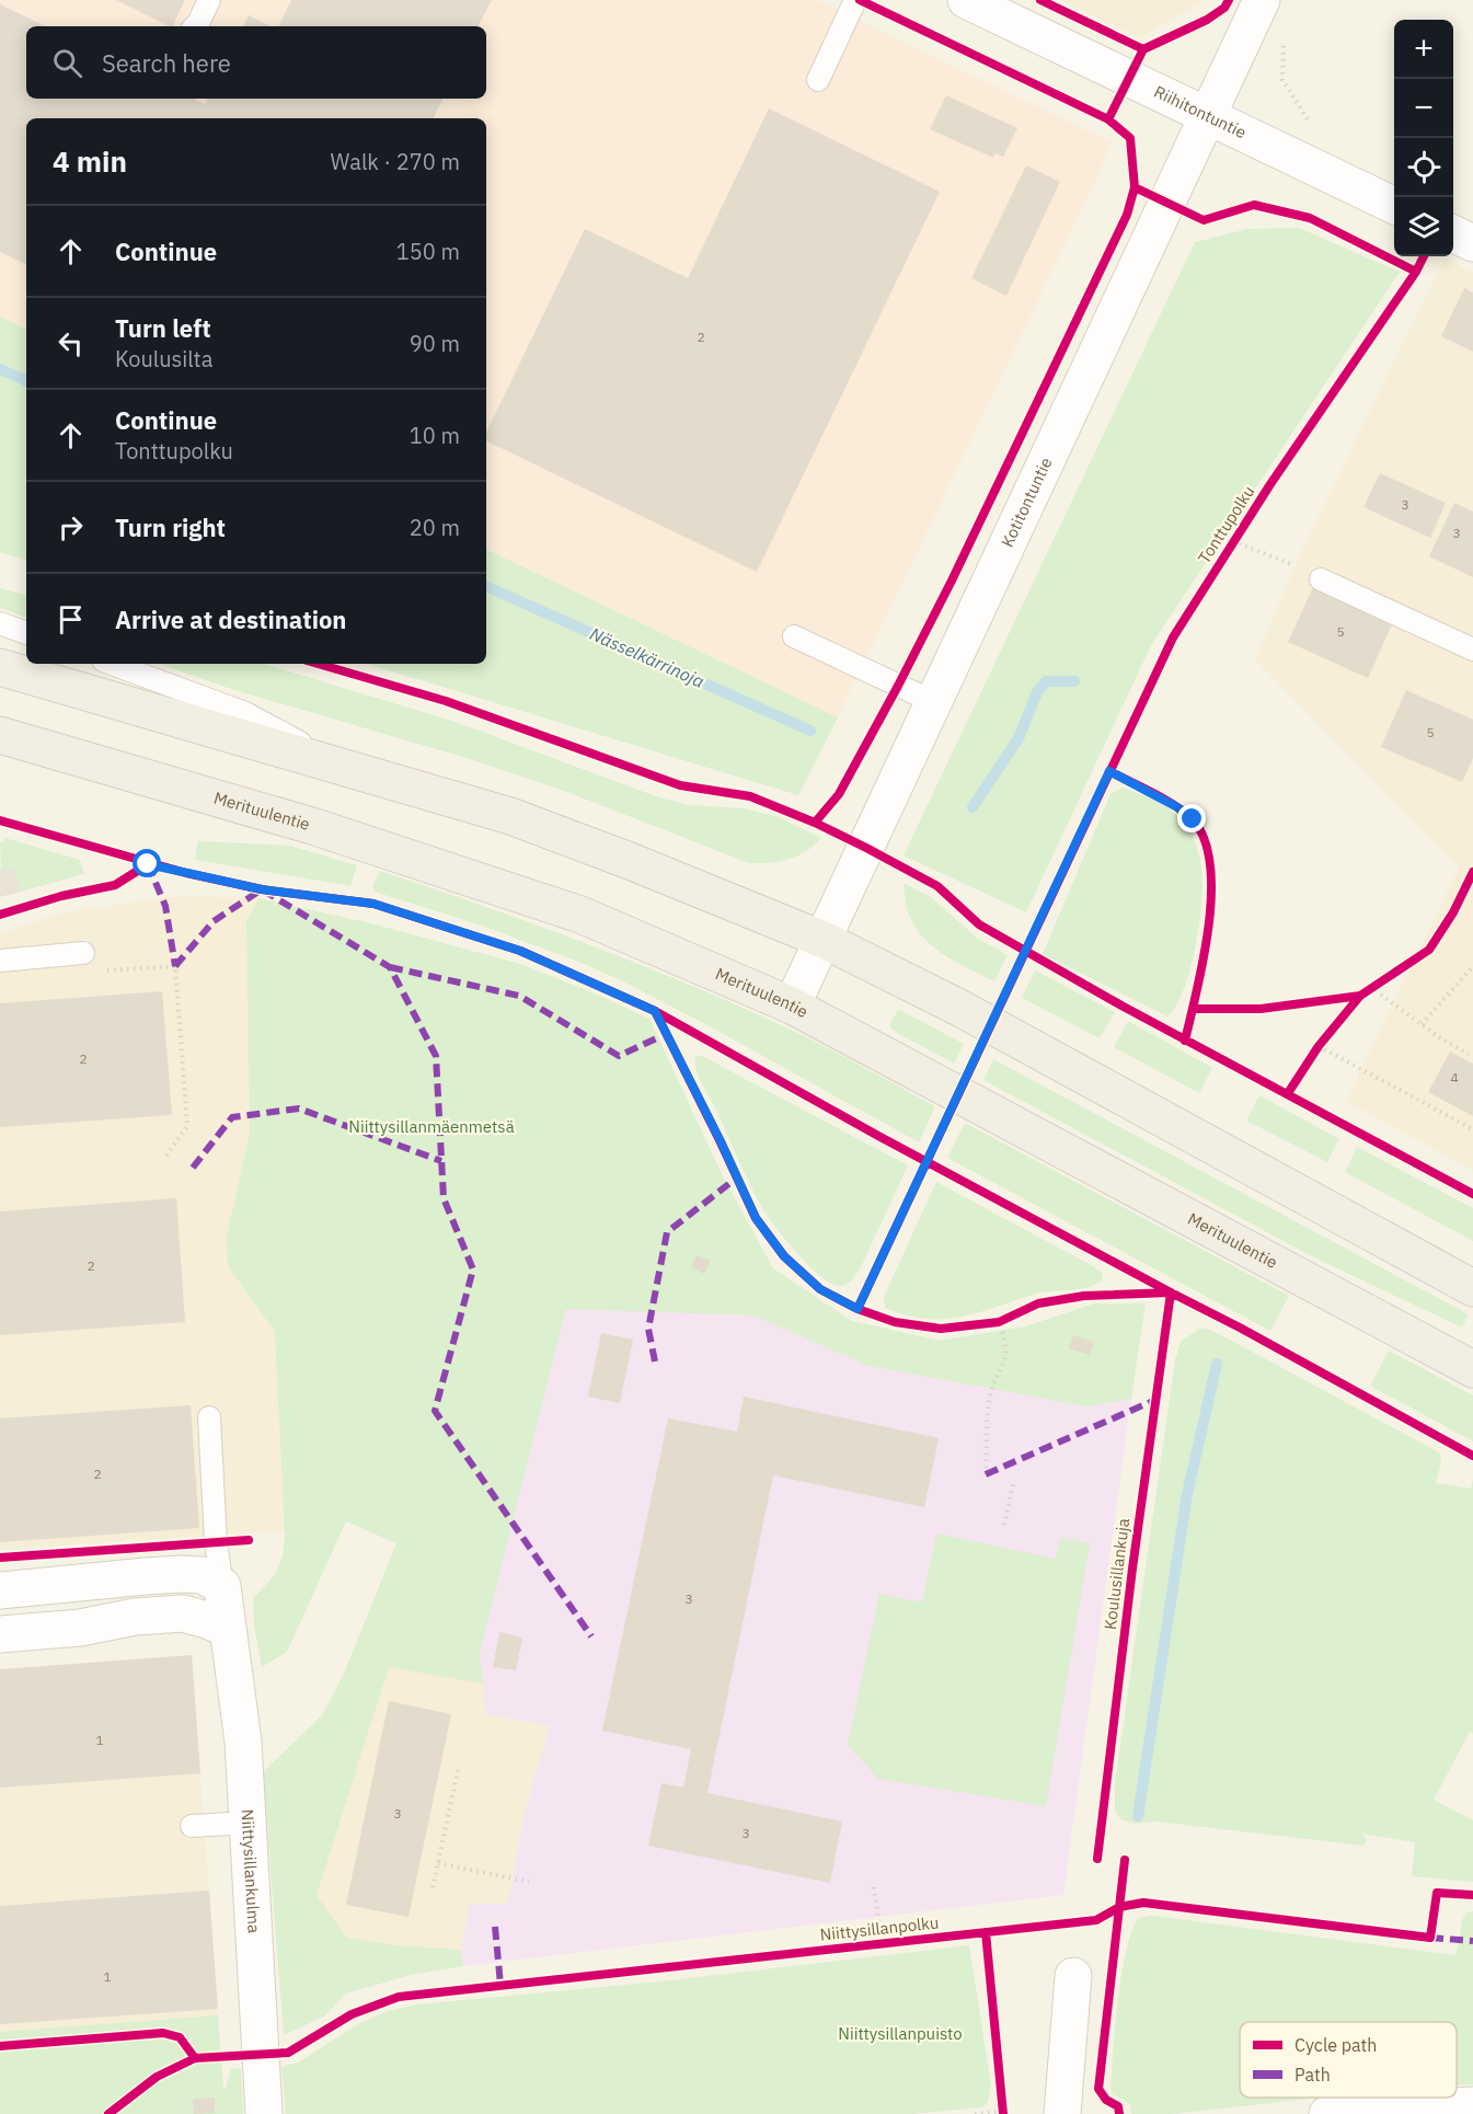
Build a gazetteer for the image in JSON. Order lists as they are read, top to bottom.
{
  "streets": {
    "main road": ["Merituulentie"],
    "street": ["Riihitontuntie", "Kotitontuntie", "Niittysillankulma"],
    "cycle path": ["Tonttupolku", "Koulusillankuja", "Niittysillanpolku"]
  },
  "crossings": [
    ["Riihitontuntie", "Kotitontuntie"],
    ["Kotitontuntie", "Merituulentie"]
  ],
  "water": ["Nässelkärrinoja"],
  "parks": ["Niittysillanmäenmetsä", "Niittysillanpuisto"],
  "house_numbers": [
    "2",
    "3",
    "3",
    "5",
    "5",
    "2",
    "4",
    "2",
    "2",
    "3",
    "1",
    "3",
    "3",
    "1"
  ],
  "legend": ["Cycle path", "Path"],
  "page": {
    "map_buttons": ["+", "−"],
    "search": "Search here",
    "heading": ["4 min", "Walk · 270 m"],
    "list": [
      ["Continue", "150 m"],
      ["Turn left", "Koulusilta", "90 m"],
      ["Continue", "Tonttupolku", "10 m"],
      ["Turn right", "20 m"],
      "Arrive at destination"
    ]
  }
}
